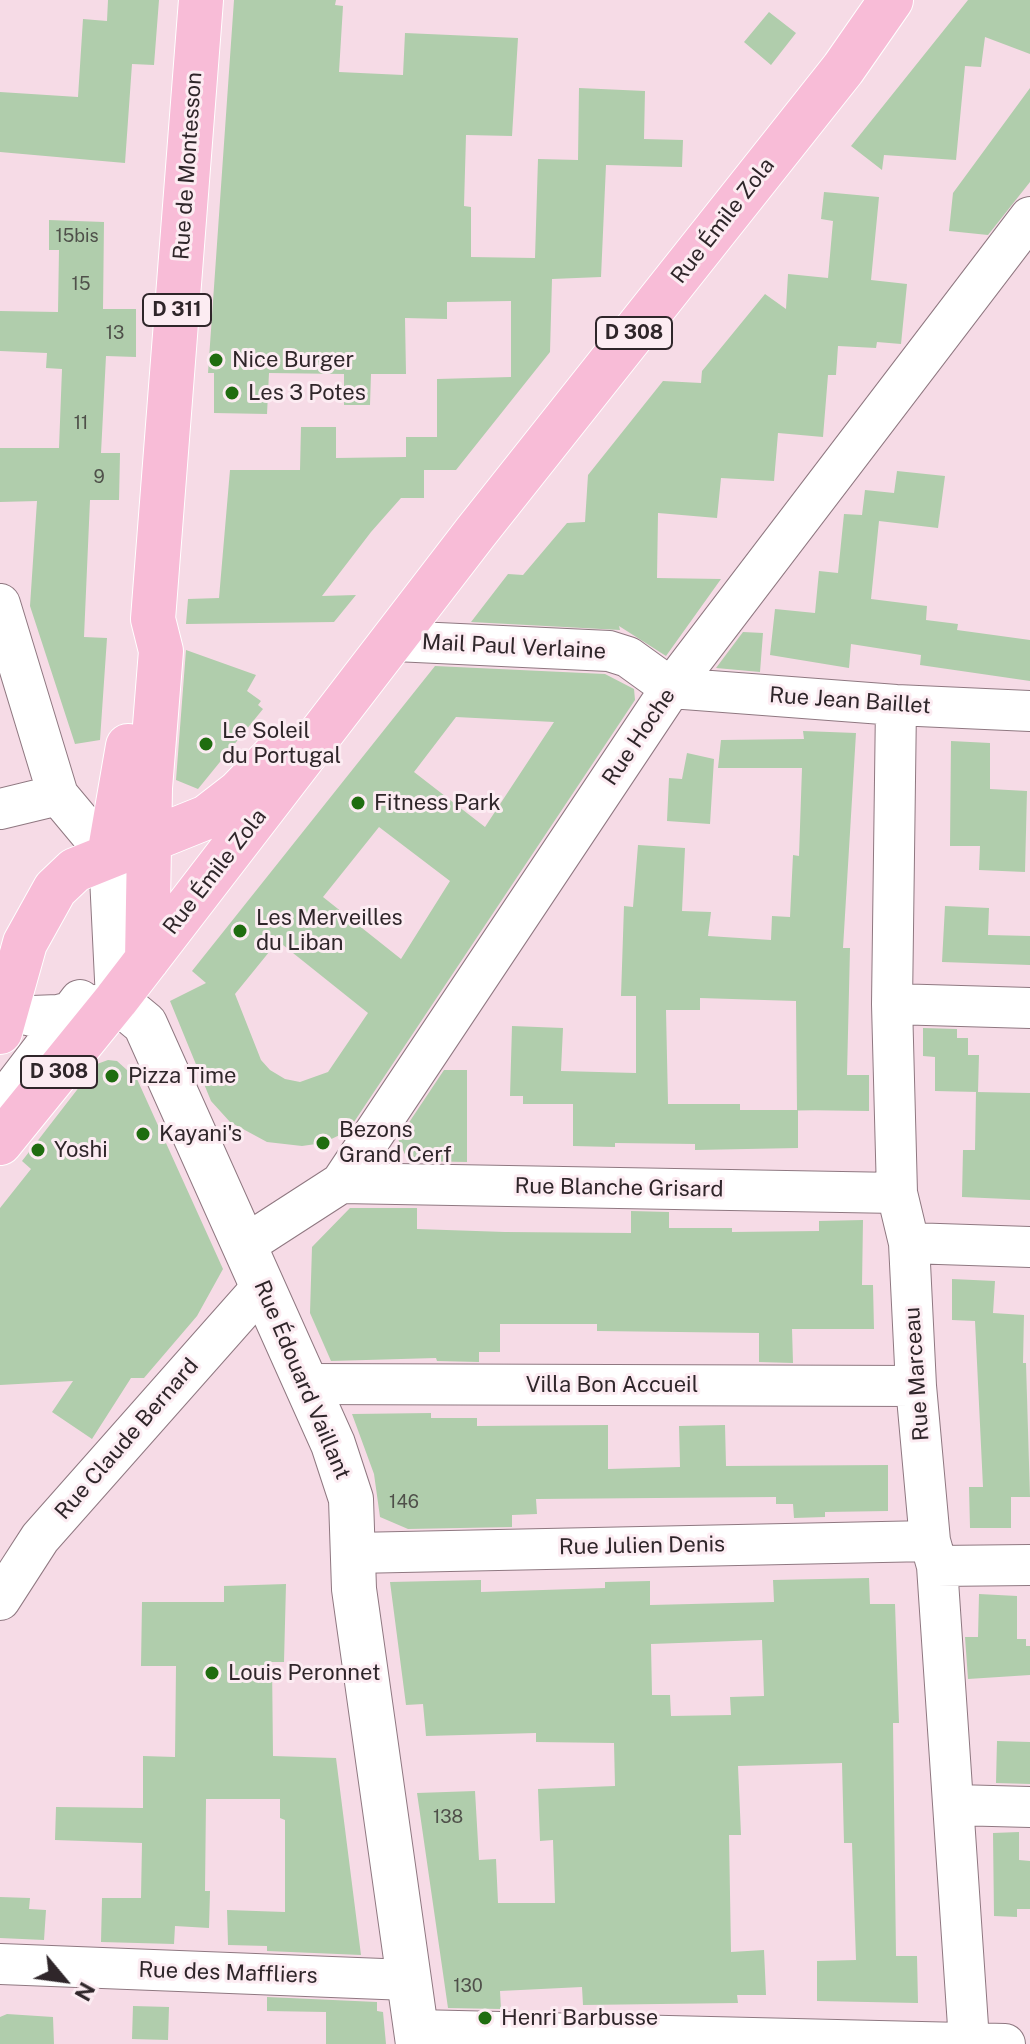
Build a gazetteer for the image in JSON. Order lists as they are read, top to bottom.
{
  "streets": {
    "main road": [
      "Rue de Montesson",
      "Rue Émile Zola",
      "D 311",
      "D 308"
    ],
    "street": [
      "Mail Paul Verlaine",
      "Rue Jean Baillet",
      "Rue Hoche",
      "Rue Blanche Grisard",
      "Rue Marceau",
      "Rue Édouard Vaillant",
      "Villa Bon Accueil",
      "Rue Claude Bernard",
      "Rue Julien Denis",
      "Rue des Maffliers"
    ]
  },
  "crossings": [
    ["Rue de Montesson", "Rue Émile Zola"],
    ["Rue de Montesson", "D 311"],
    ["Rue Émile Zola", "D 311"],
    ["Rue Émile Zola", "D 308"],
    ["Rue Émile Zola", "Mail Paul Verlaine"],
    ["Rue Émile Zola", "Rue Édouard Vaillant"],
    ["Mail Paul Verlaine", "Rue Jean Baillet"],
    ["Mail Paul Verlaine", "Rue Hoche"],
    ["Rue Jean Baillet", "Rue Hoche"],
    ["Rue Jean Baillet", "Rue Marceau"],
    ["Rue Hoche", "Rue Blanche Grisard"],
    ["Rue Hoche", "Rue Édouard Vaillant"],
    ["Rue Blanche Grisard", "Rue Marceau"],
    ["Rue Marceau", "Villa Bon Accueil"],
    ["Rue Marceau", "Rue Julien Denis"],
    ["Rue Édouard Vaillant", "Villa Bon Accueil"],
    ["Rue Édouard Vaillant", "Rue Claude Bernard"],
    ["Rue Édouard Vaillant", "Rue Julien Denis"],
    ["Rue Édouard Vaillant", "Rue des Maffliers"]
  ],
  "places": [
    "Nice Burger",
    "Les 3 Potes",
    "Le Soleil du Portugal",
    "Fitness Park",
    "Les Merveilles du Liban",
    "Pizza Time",
    "Kayani's",
    "Bezons Grand Cerf",
    "Yoshi",
    "Louis Peronnet",
    "Henri Barbusse"
  ],
  "house_numbers": [
    "15bis",
    "15",
    "13",
    "11",
    "9",
    "146",
    "138",
    "130"
  ],
  "north": "bottom right"
}
